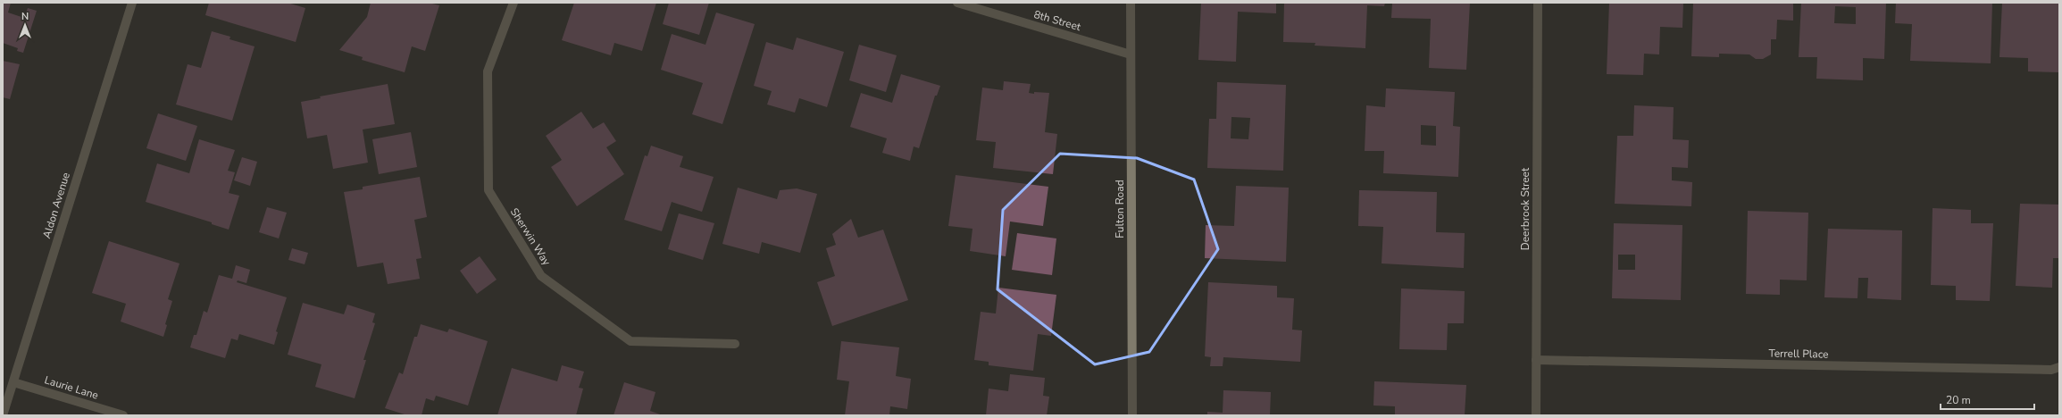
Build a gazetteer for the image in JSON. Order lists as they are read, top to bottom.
{
  "streets": {
    "street": [
      "8th Street",
      "Aldon Avenue",
      "Fulton Road",
      "Deerbrook Street",
      "Sherwin Way",
      "Terrell Place",
      "Laurie Lane"
    ]
  },
  "crossings": [
    ["8th Street", "Fulton Road"],
    ["Aldon Avenue", "Laurie Lane"],
    ["Deerbrook Street", "Terrell Place"]
  ],
  "scale_bar": "20 m",
  "north": "top"
}
